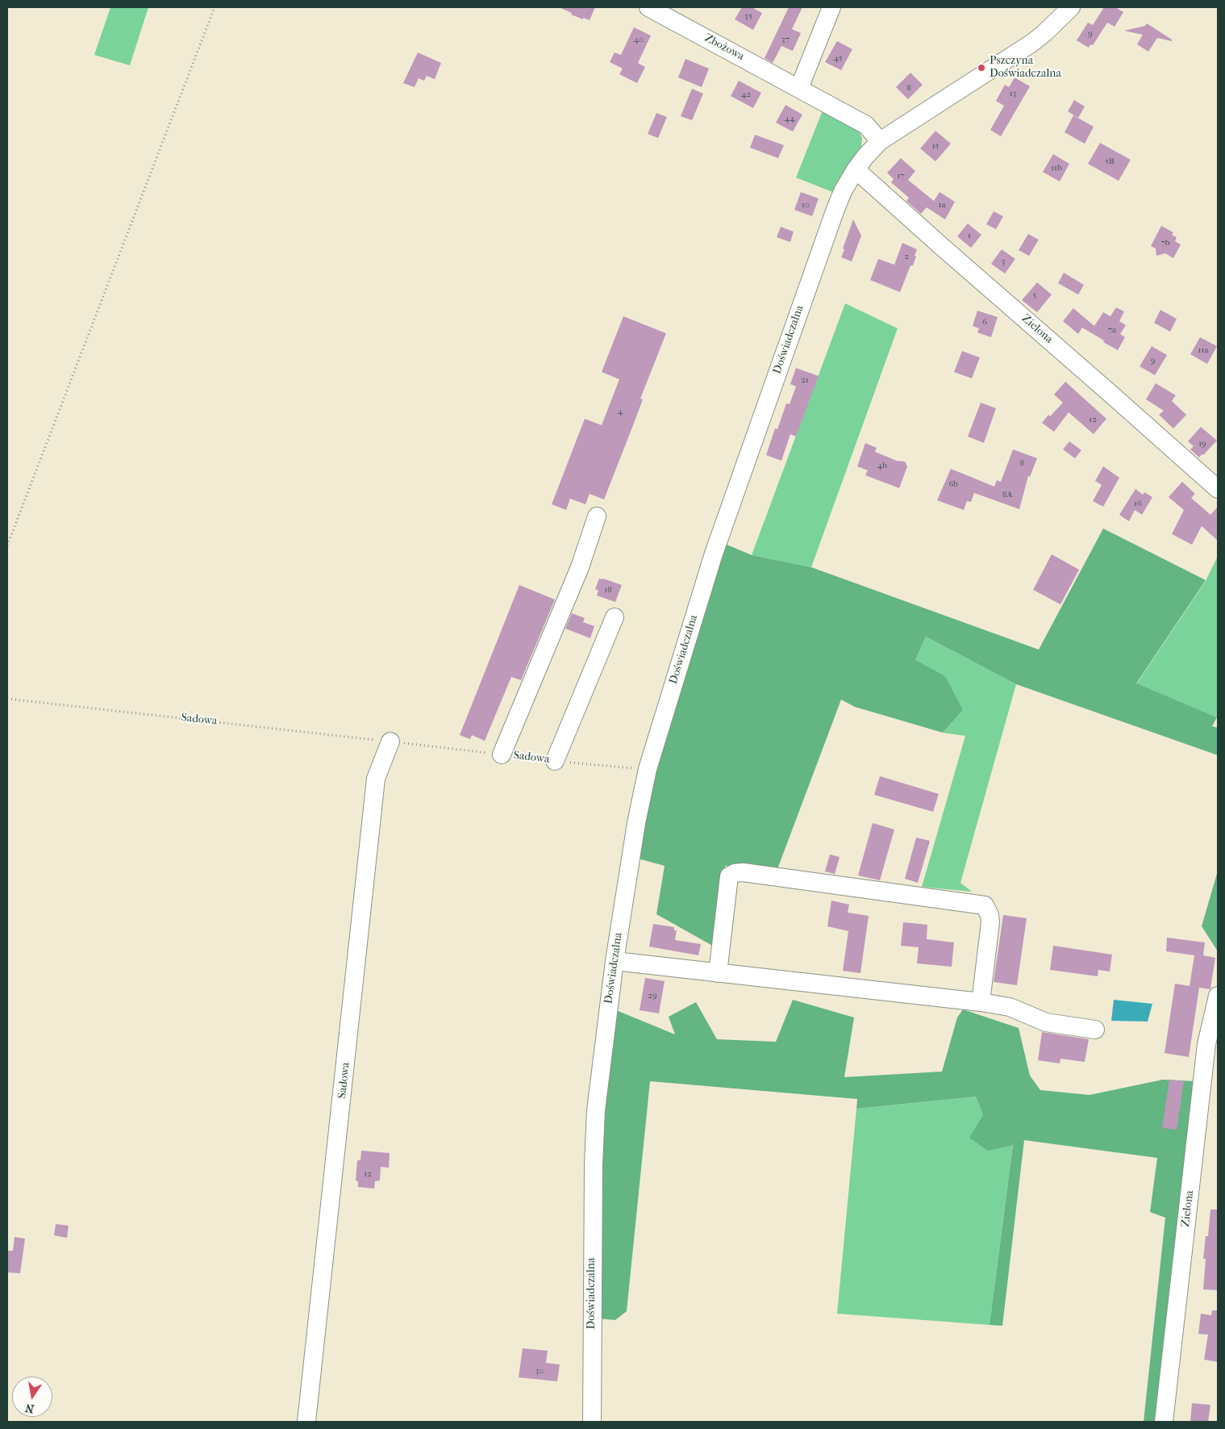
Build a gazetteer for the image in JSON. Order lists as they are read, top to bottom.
{
  "streets": {
    "street": [
      "Zbożowa",
      "Zielona",
      "Doświadczalna",
      "Sadowa"
    ]
  },
  "crossings": [
    ["Zbożowa", "Doświadczalna"],
    ["Zielona", "Doświadczalna"],
    ["Doświadczalna", "Sadowa"]
  ],
  "places": ["Pszczyna Doświadczalna"],
  "house_numbers": [
    "35",
    "9",
    "40",
    "37",
    "45",
    "8",
    "13",
    "42",
    "44",
    "15",
    "5B",
    "11b",
    "17",
    "10",
    "1a",
    "1",
    "7b",
    "2",
    "3",
    "5",
    "6",
    "7a",
    "11a",
    "9",
    "21",
    "4",
    "12",
    "19",
    "8",
    "4b",
    "6b",
    "8A",
    "16",
    "18",
    "29",
    "12",
    "30"
  ],
  "north": "bottom"
}
